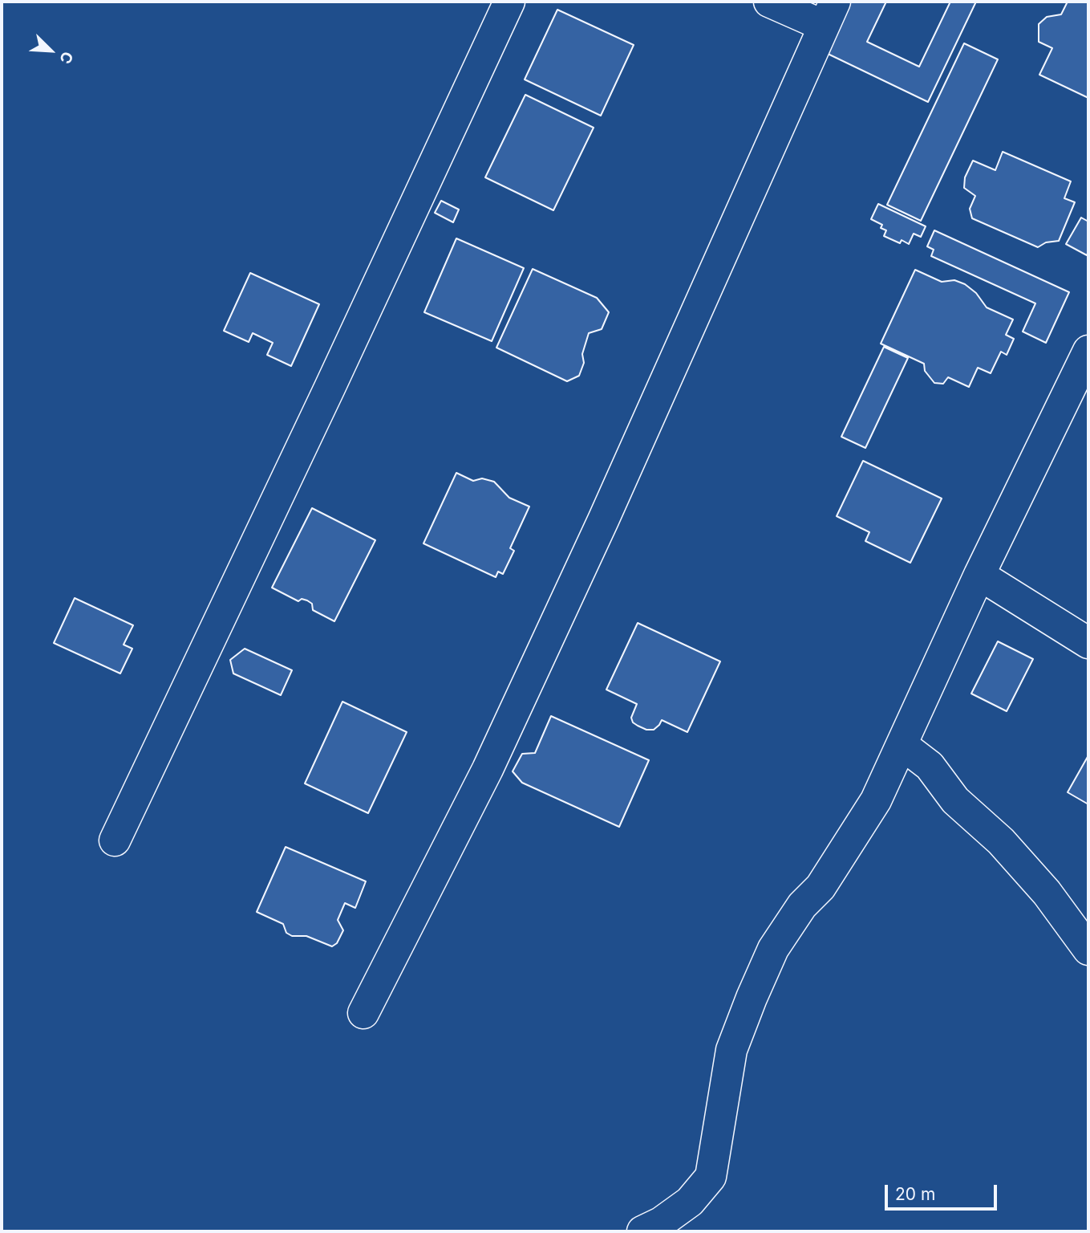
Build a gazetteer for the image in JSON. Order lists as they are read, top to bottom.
{
  "scale_bar": "20 m",
  "north": "bottom right"
}
